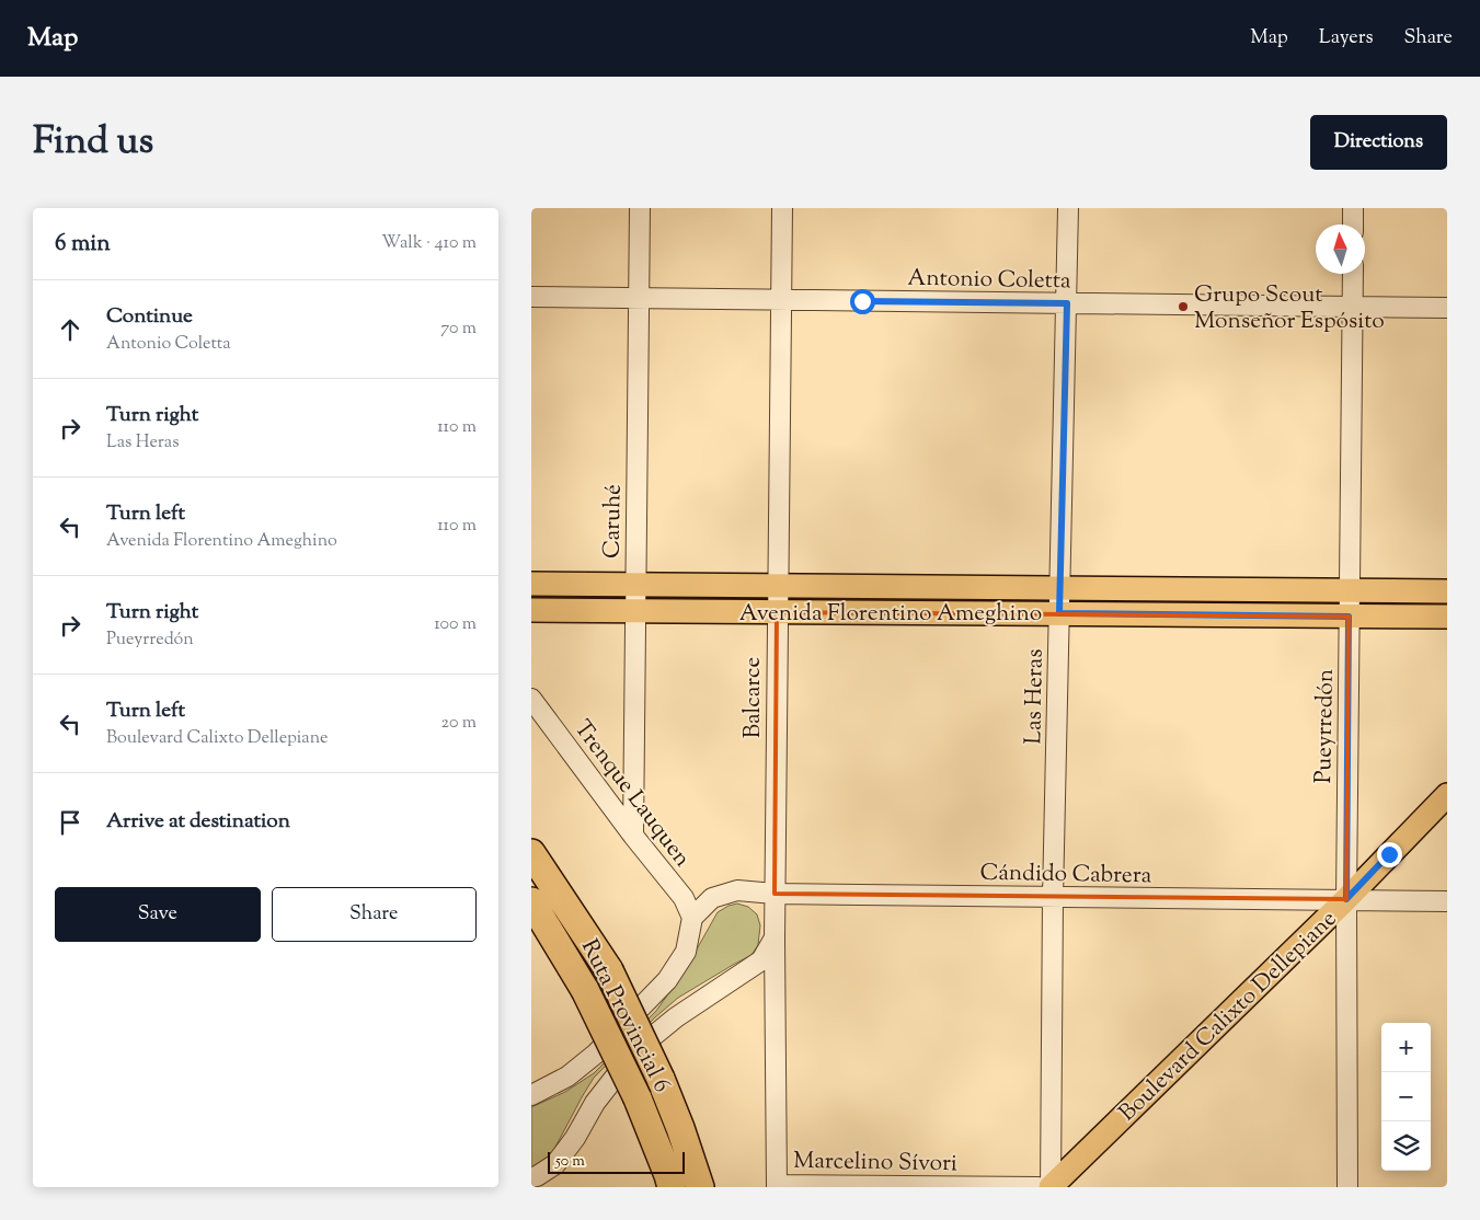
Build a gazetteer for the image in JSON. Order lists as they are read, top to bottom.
{
  "streets": {
    "highway": ["Ruta Provincial 6"],
    "main road": ["Avenida Florentino Ameghino", "Boulevard Calixto Dellepiane"],
    "street": [
      "Antonio Coletta",
      "Caruhé",
      "Las Heras",
      "Balcarce",
      "Pueyrredón",
      "Trenque Lauquen",
      "Cándido Cabrera",
      "Marcelino Sívori"
    ]
  },
  "crossings": [
    ["Antonio Coletta", "Caruhé"],
    ["Antonio Coletta", "Las Heras"],
    ["Antonio Coletta", "Balcarce"],
    ["Antonio Coletta", "Pueyrredón"],
    ["Caruhé", "Avenida Florentino Ameghino"],
    ["Caruhé", "Trenque Lauquen"],
    ["Avenida Florentino Ameghino", "Las Heras"],
    ["Avenida Florentino Ameghino", "Balcarce"],
    ["Avenida Florentino Ameghino", "Pueyrredón"],
    ["Las Heras", "Cándido Cabrera"],
    ["Las Heras", "Boulevard Calixto Dellepiane"],
    ["Balcarce", "Cándido Cabrera"],
    ["Balcarce", "Marcelino Sívori"],
    ["Pueyrredón", "Cándido Cabrera"],
    ["Pueyrredón", "Boulevard Calixto Dellepiane"],
    ["Trenque Lauquen", "Cándido Cabrera"],
    ["Cándido Cabrera", "Boulevard Calixto Dellepiane"]
  ],
  "places": ["Grupo Scout Monseñor Espósito"],
  "scale_bar": "50 m",
  "north": "top",
  "page": {
    "header": "Map",
    "nav": ["Map", "Layers", "Share"],
    "title": "Find us",
    "buttons": [
      "Directions",
      ["Save", "Share"]
    ],
    "heading": ["6 min", "Walk · 410 m"],
    "list": [
      ["Continue", "Antonio Coletta", "70 m"],
      ["Turn right", "Las Heras", "110 m"],
      ["Turn left", "Avenida Florentino Ameghino", "110 m"],
      ["Turn right", "Pueyrredón", "100 m"],
      ["Turn left", "Boulevard Calixto Dellepiane", "20 m"],
      "Arrive at destination"
    ],
    "map_buttons": ["+", "−"],
    "scale": "50 m"
  }
}
